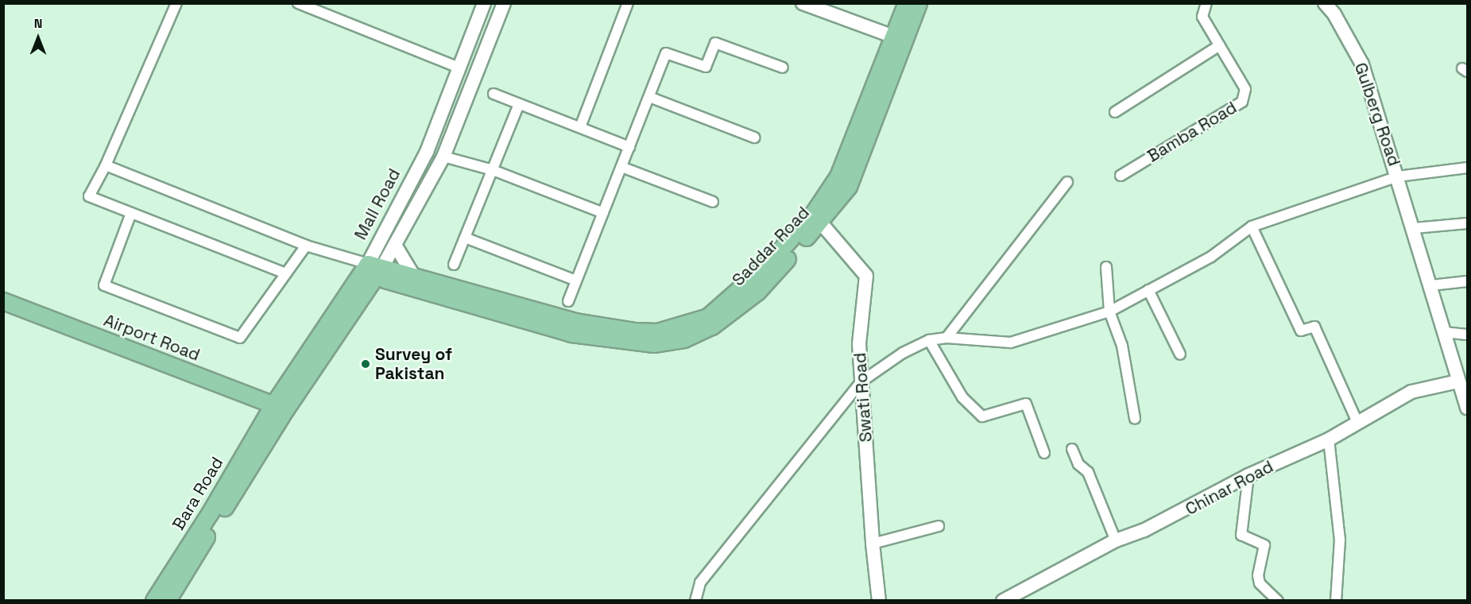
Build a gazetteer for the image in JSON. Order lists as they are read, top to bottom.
{
  "streets": {
    "main road": ["Mall Road", "Airport Road", "Bara Road"],
    "street": [
      "Gulberg Road",
      "Bamba Road",
      "Swati Road",
      "Chinar Road"
    ]
  },
  "crossings": [
    ["Gulberg Road", "Chinar Road"],
    ["Mall Road", "Airport Road"],
    ["Mall Road", "Bara Road"],
    ["Airport Road", "Bara Road"]
  ],
  "places": ["Survey of Pakistan"],
  "north": "top"
}
